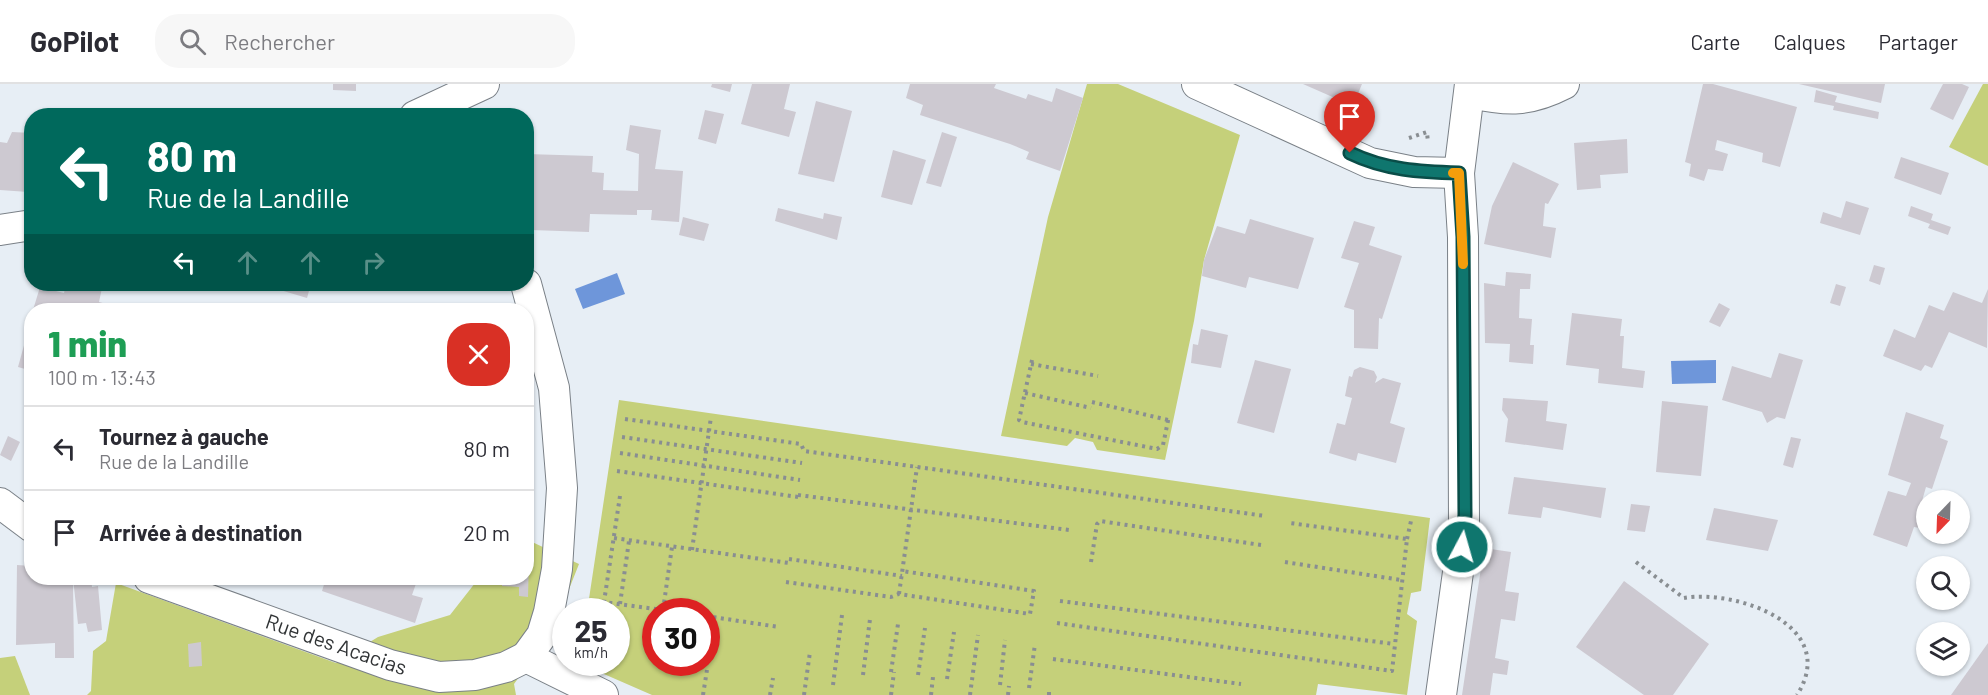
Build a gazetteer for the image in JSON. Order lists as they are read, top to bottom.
{
  "streets": {
    "street": ["Rue des Acacias"]
  },
  "north": "bottom left",
  "page": {
    "header": "GoPilot",
    "search": "Rechercher",
    "nav": ["Carte", "Calques", "Partager"],
    "turn": ["80 m", "Rue de la Landille"],
    "heading": ["1 min", "100 m · 13:43"],
    "list": [
      {
        "name": "Tournez à gauche",
        "note": "Rue de la Landille",
        "value": "80 m"
      },
      {
        "name": "Arrivée à destination",
        "value": "20 m"
      }
    ],
    "speed": "25 km/h",
    "limit": "30"
  }
}
